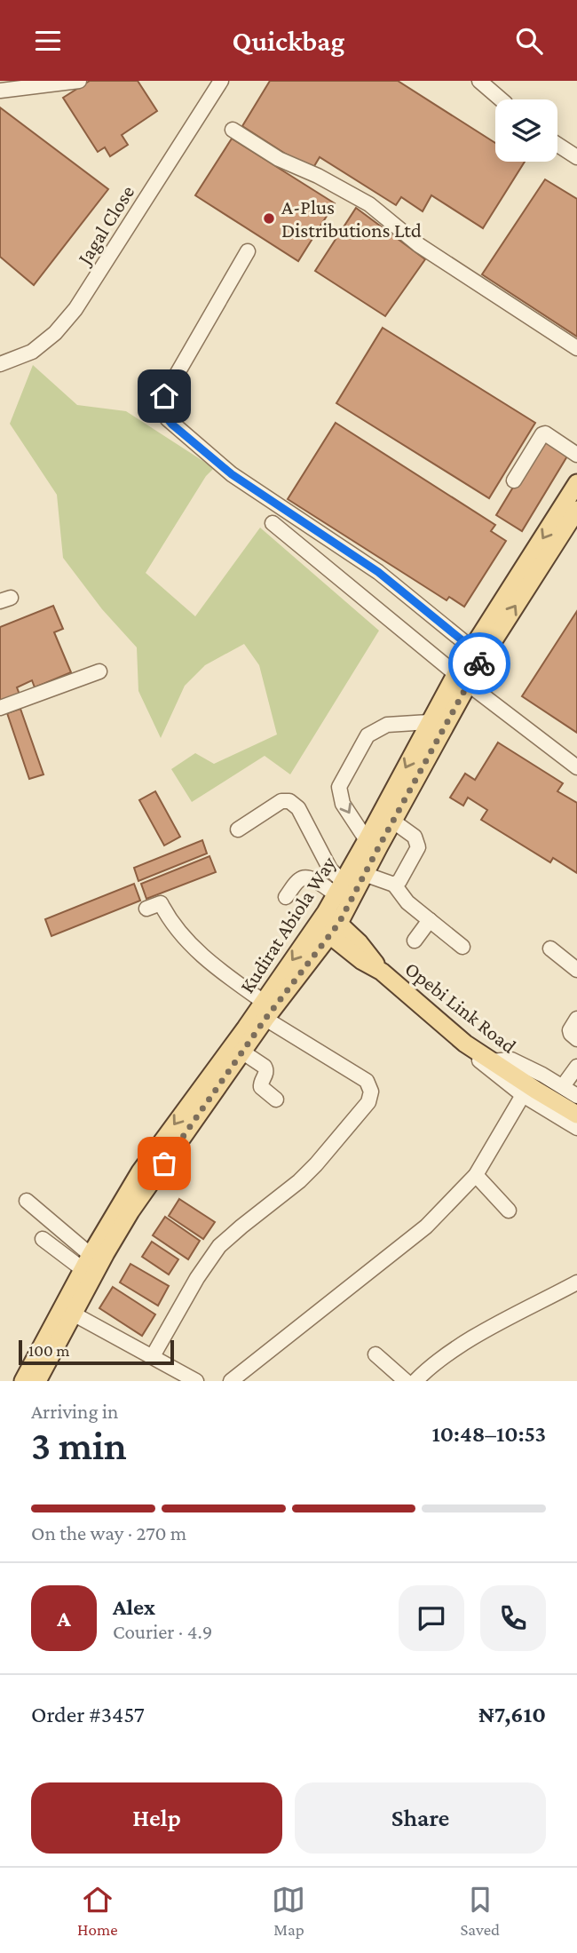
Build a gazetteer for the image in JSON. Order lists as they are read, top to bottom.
{
  "streets": {
    "main road": ["Kudirat Abiola Way", "Opebi Link Road"],
    "street": ["Jagal Close"]
  },
  "crossings": [
    ["Kudirat Abiola Way", "Opebi Link Road"]
  ],
  "places": ["A-Plus Distributions Ltd"],
  "scale_bar": "100 m",
  "page": {
    "header": "Quickbag",
    "scale": "100 m",
    "heading": ["3 min", "Arriving in", "10:48–10:53"],
    "panel": [
      "Alex",
      "Courier · 4.9",
      "Order #3457",
      "₦7,610"
    ],
    "bar": "On the way · 270 m",
    "round": "A",
    "buttons": ["Help", "Share"],
    "tabs": ["Home", "Map", "Saved"]
  }
}
